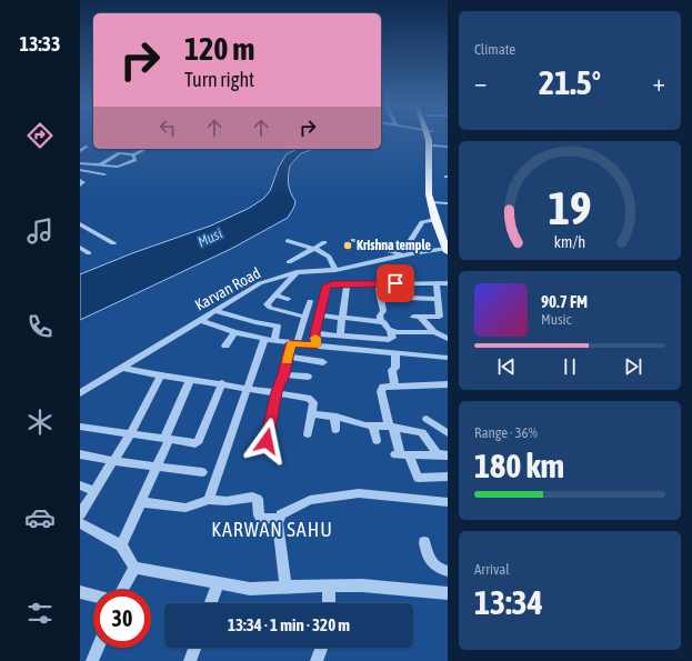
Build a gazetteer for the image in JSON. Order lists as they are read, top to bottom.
{
  "streets": {
    "street": ["Karvan Road"]
  },
  "districts": ["KARWAN SAHU"],
  "water": ["Musi"],
  "places": ["Krishna temple"],
  "page": {
    "tabs": "13:33",
    "tile": [
      "Climate",
      ["Range · 36%", "180 km"],
      ["Arrival", "13:34"]
    ],
    "turn": ["120 m", "Turn right"],
    "heat": ["−", "21.5°", "+"],
    "song": ["90.7 FM", "Music"],
    "limit": "30",
    "trip": "13:34 · 1 min · 320 m",
    "gauge": ["19", "km/h"]
  }
}
